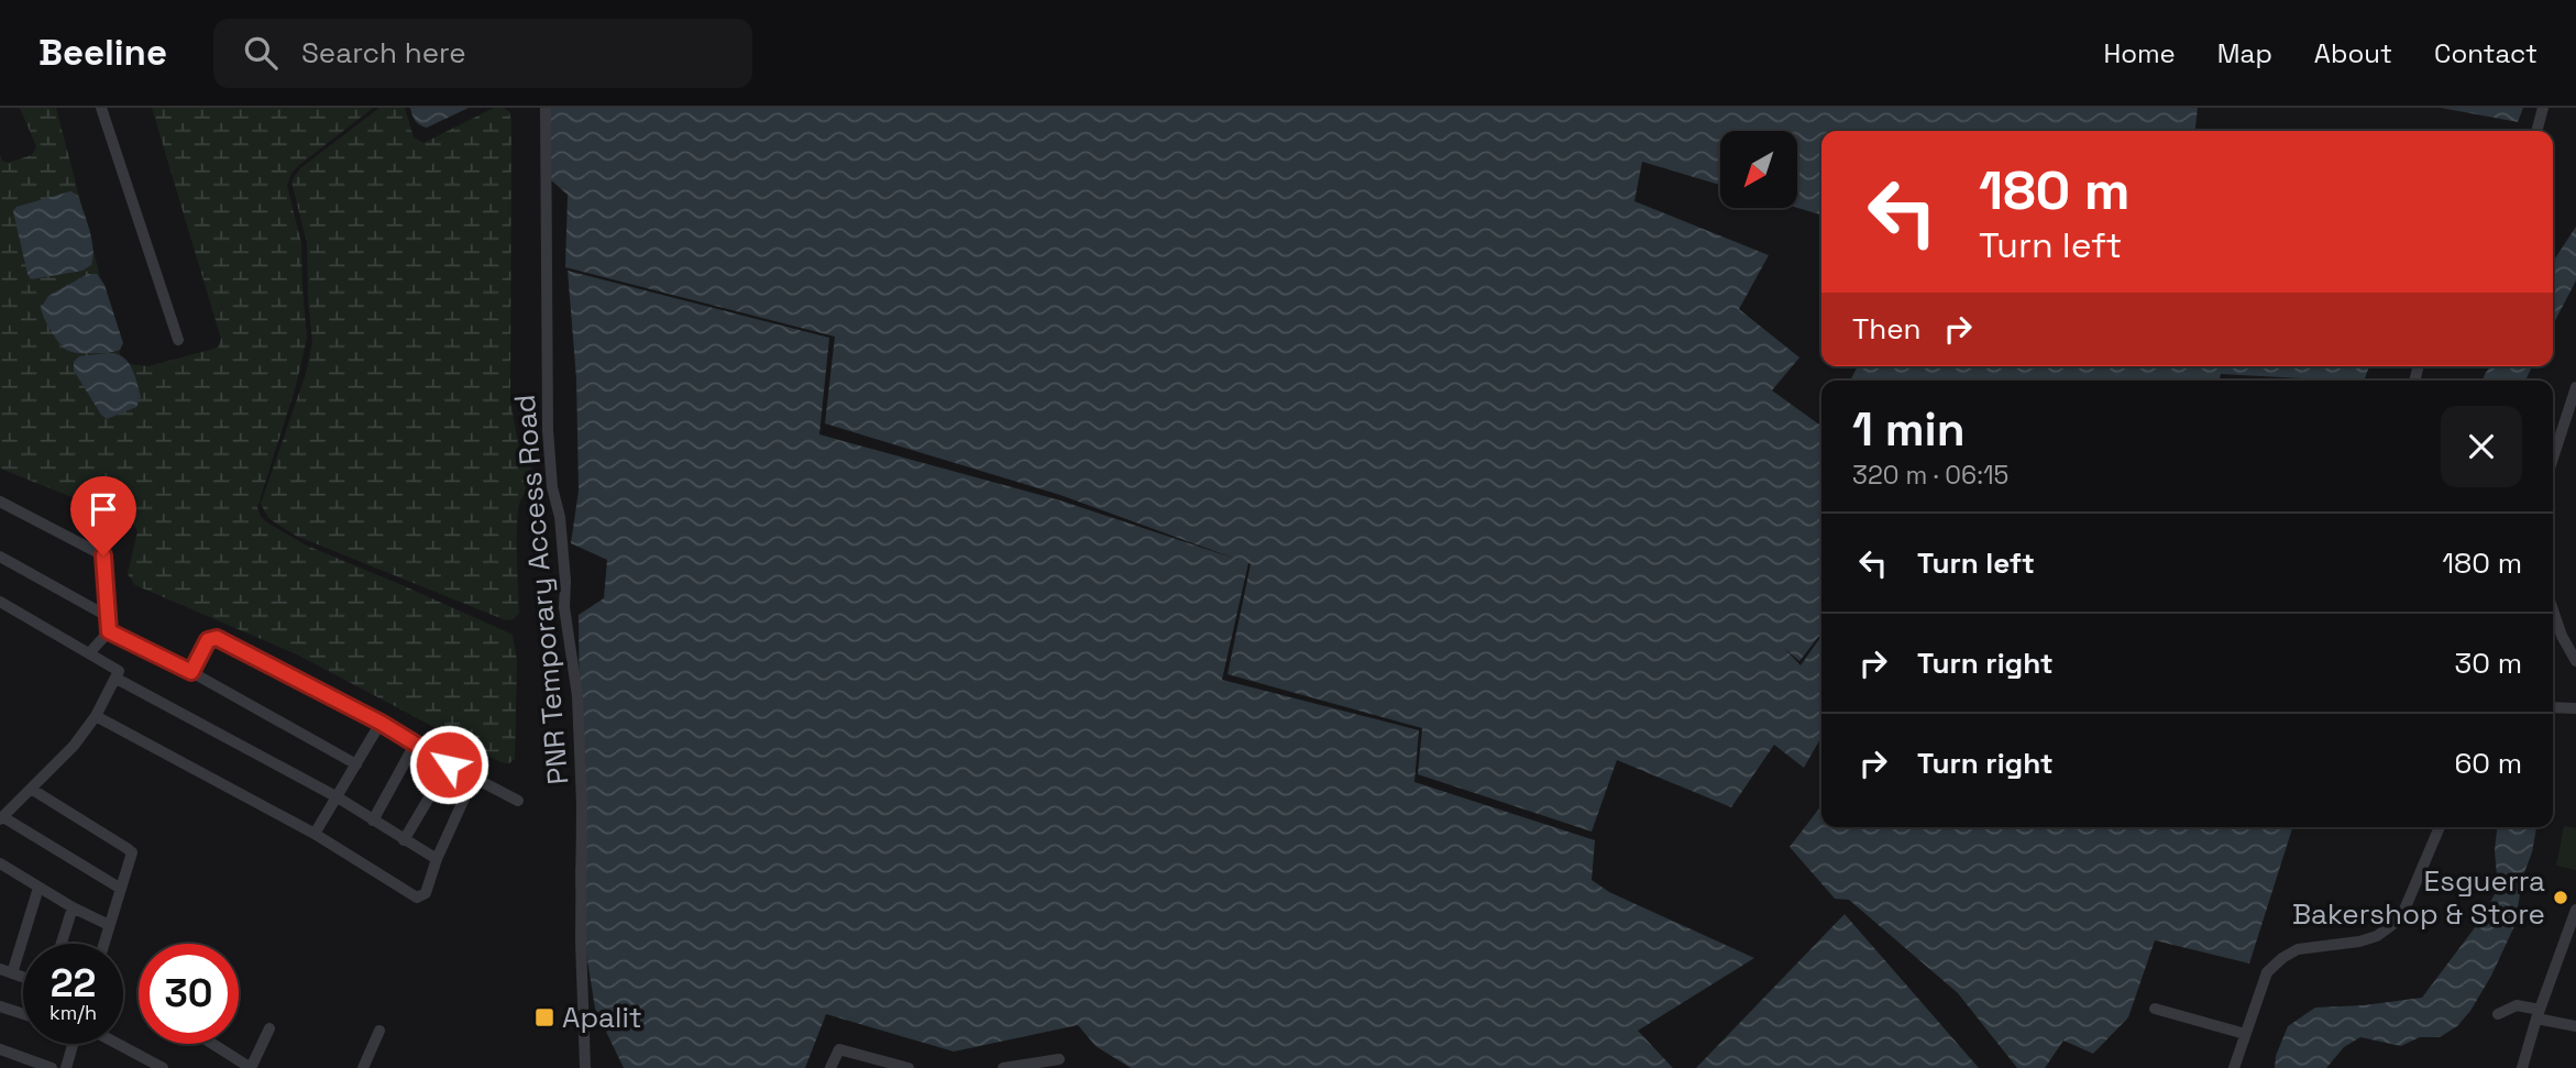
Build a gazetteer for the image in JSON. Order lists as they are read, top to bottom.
{
  "streets": {
    "street": ["PNR Temporary Access Road"]
  },
  "places": {
    "other": ["Esguerra Bakershop & Store"],
    "transit": ["Apalit"]
  },
  "north": "bottom left",
  "page": {
    "header": "Beeline",
    "search": "Search here",
    "nav": [
      "Home",
      "Map",
      "About",
      "Contact"
    ],
    "turn": ["180 m", "Turn left"],
    "then": "Then",
    "heading": ["1 min", "320 m · 06:15"],
    "list": [
      {
        "name": "Turn left",
        "value": "180 m"
      },
      {
        "name": "Turn right",
        "value": "30 m"
      },
      {
        "name": "Turn right",
        "value": "60 m"
      }
    ],
    "speed": "22 km/h",
    "limit": "30"
  }
}
